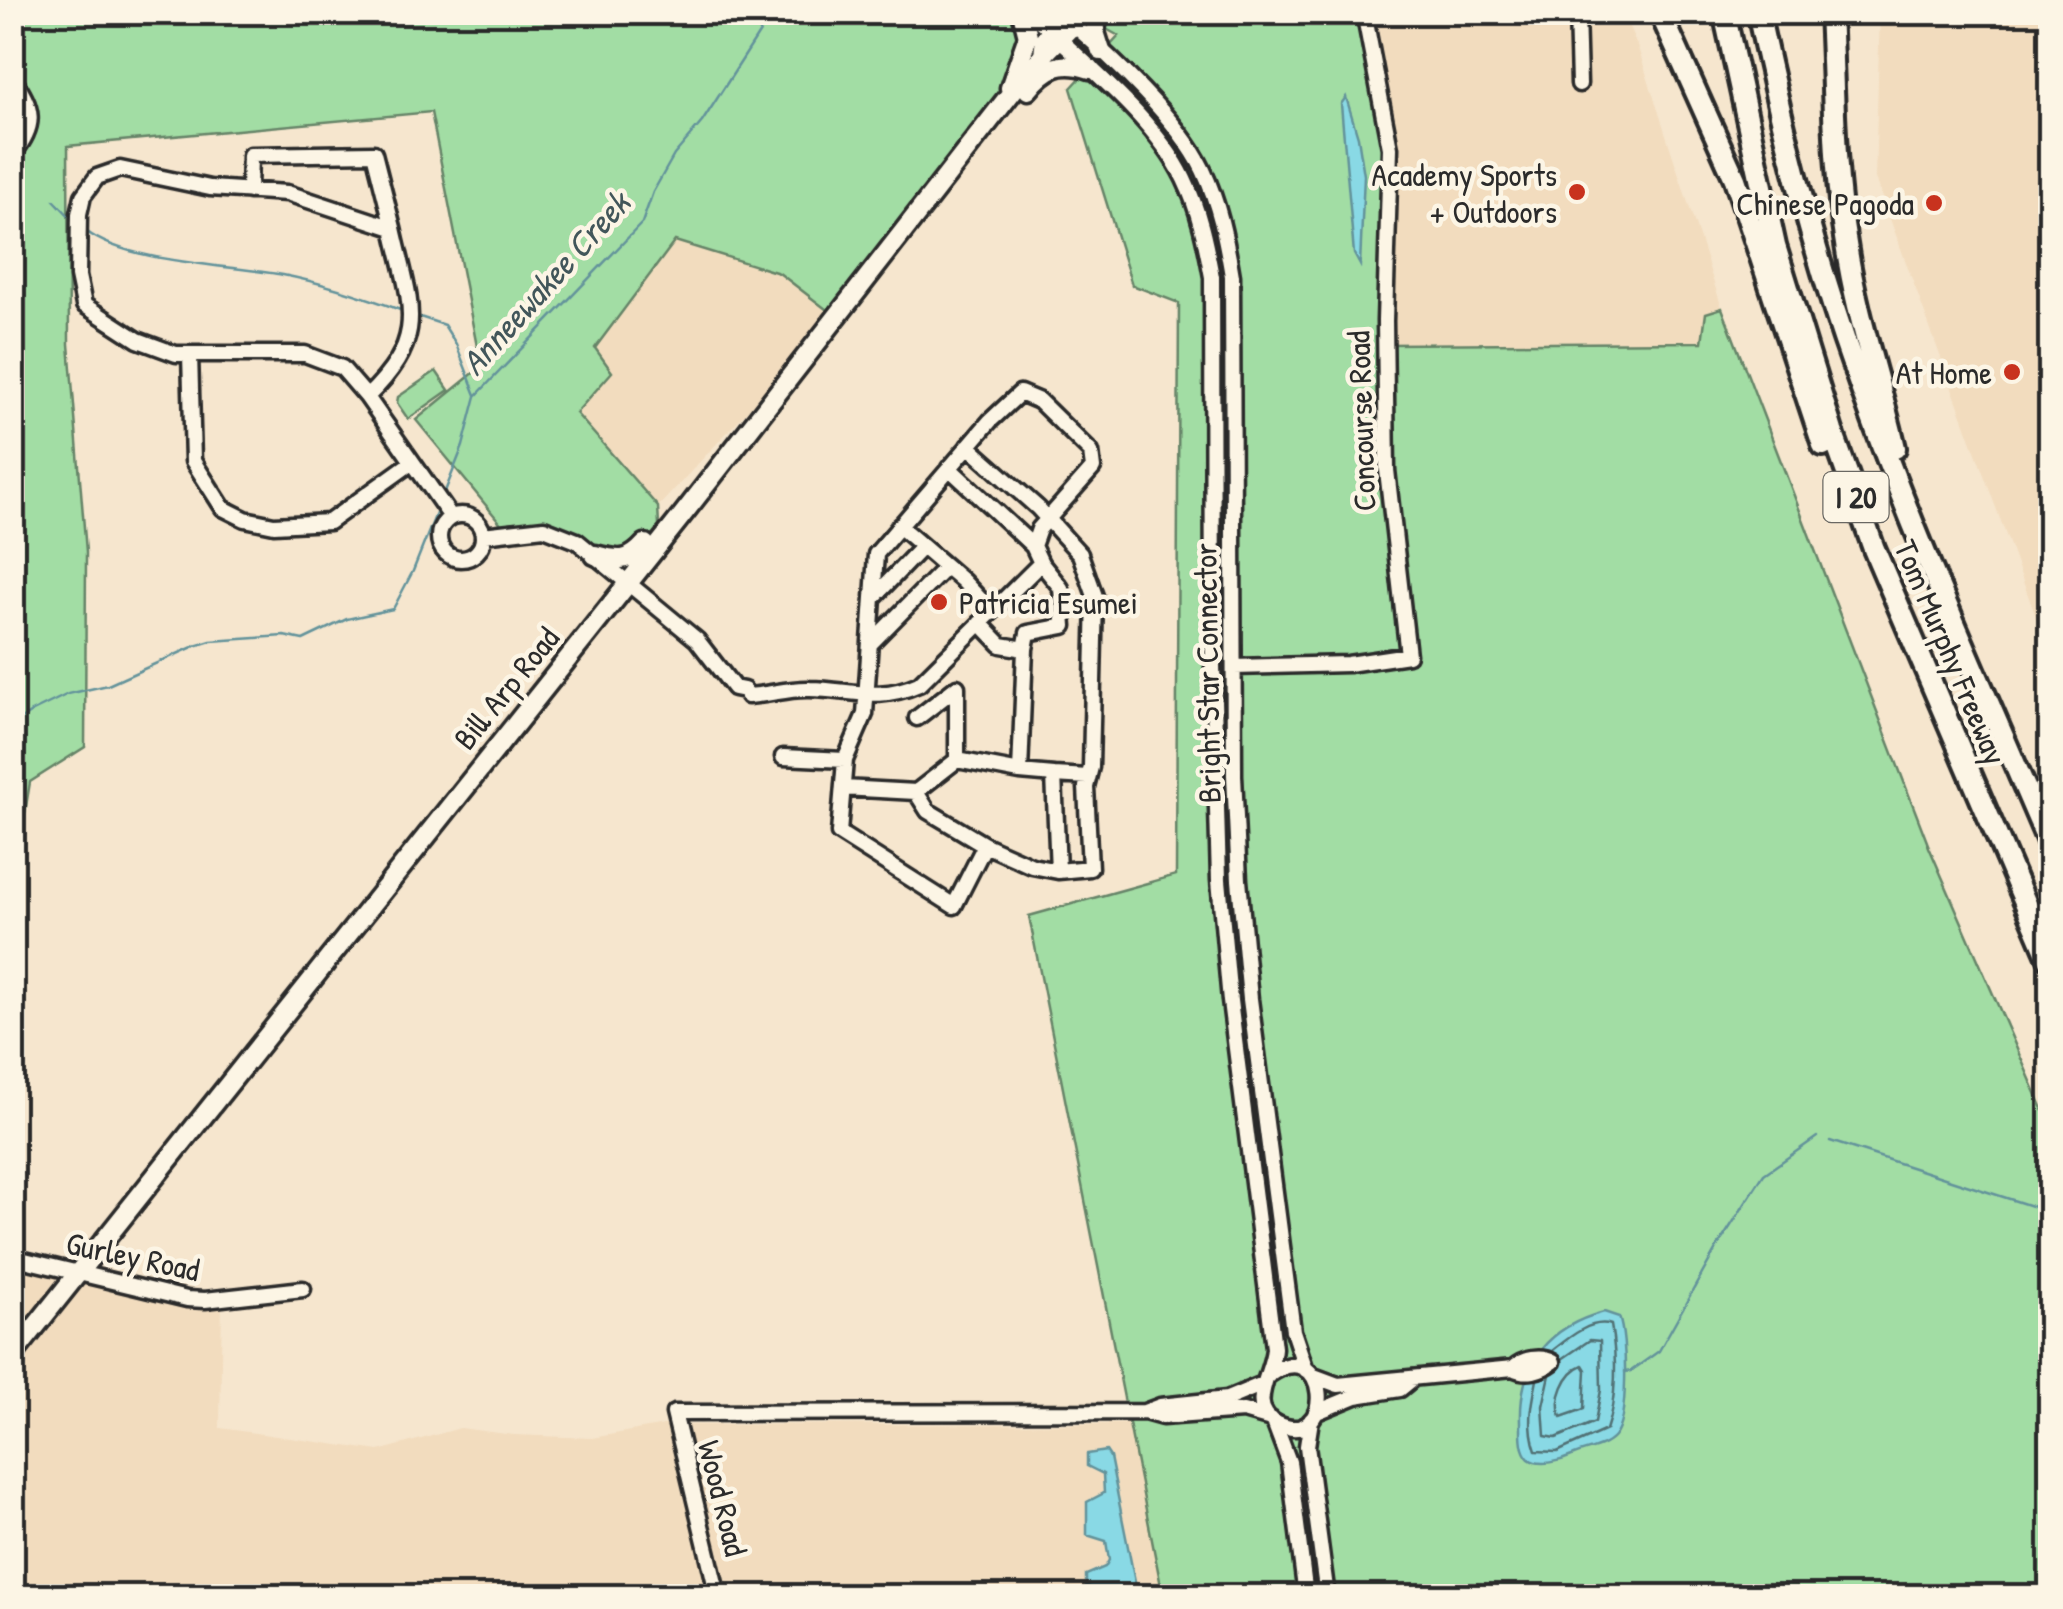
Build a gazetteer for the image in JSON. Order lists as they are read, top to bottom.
{
  "streets": {
    "highway": ["I 20", "Tom Murphy Freeway"],
    "main road": ["Bill Arp Road"],
    "street": [
      "Concourse Road",
      "Bright Star Connector",
      "Gurley Road",
      "Wood Road"
    ]
  },
  "crossings": [
    ["Concourse Road", "Bright Star Connector"],
    ["Bright Star Connector", "Bill Arp Road"],
    ["Bill Arp Road", "Gurley Road"]
  ],
  "water": ["Anneewakee Creek"],
  "places": [
    "Academy Sports + Outdoors",
    "Chinese Pagoda",
    "At Home",
    "Patricia Esumei"
  ]
}
